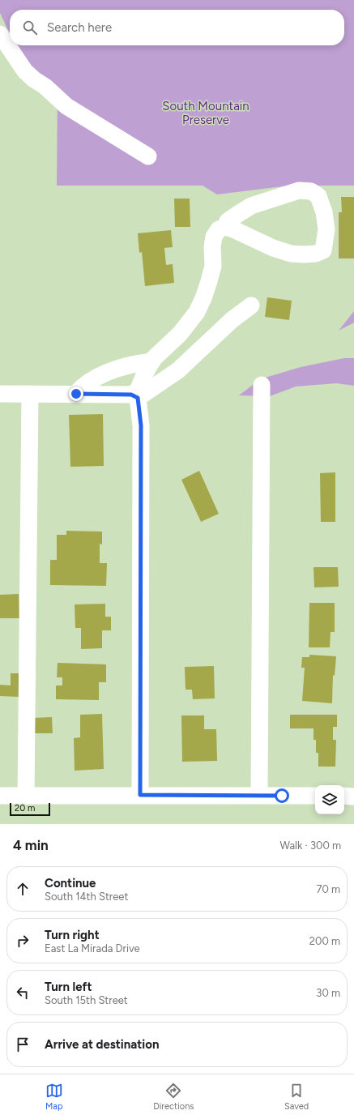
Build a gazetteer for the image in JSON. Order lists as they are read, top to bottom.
{
  "parks": ["South Mountain Preserve"],
  "scale_bar": "20 m",
  "page": {
    "search": "Search here",
    "scale": "20 m",
    "heading": ["4 min", "Walk · 300 m"],
    "list": [
      ["Continue", "South 14th Street", "70 m"],
      ["Turn right", "East La Mirada Drive", "200 m"],
      ["Turn left", "South 15th Street", "30 m"],
      "Arrive at destination"
    ],
    "nav": ["Map", "Directions", "Saved"]
  }
}
